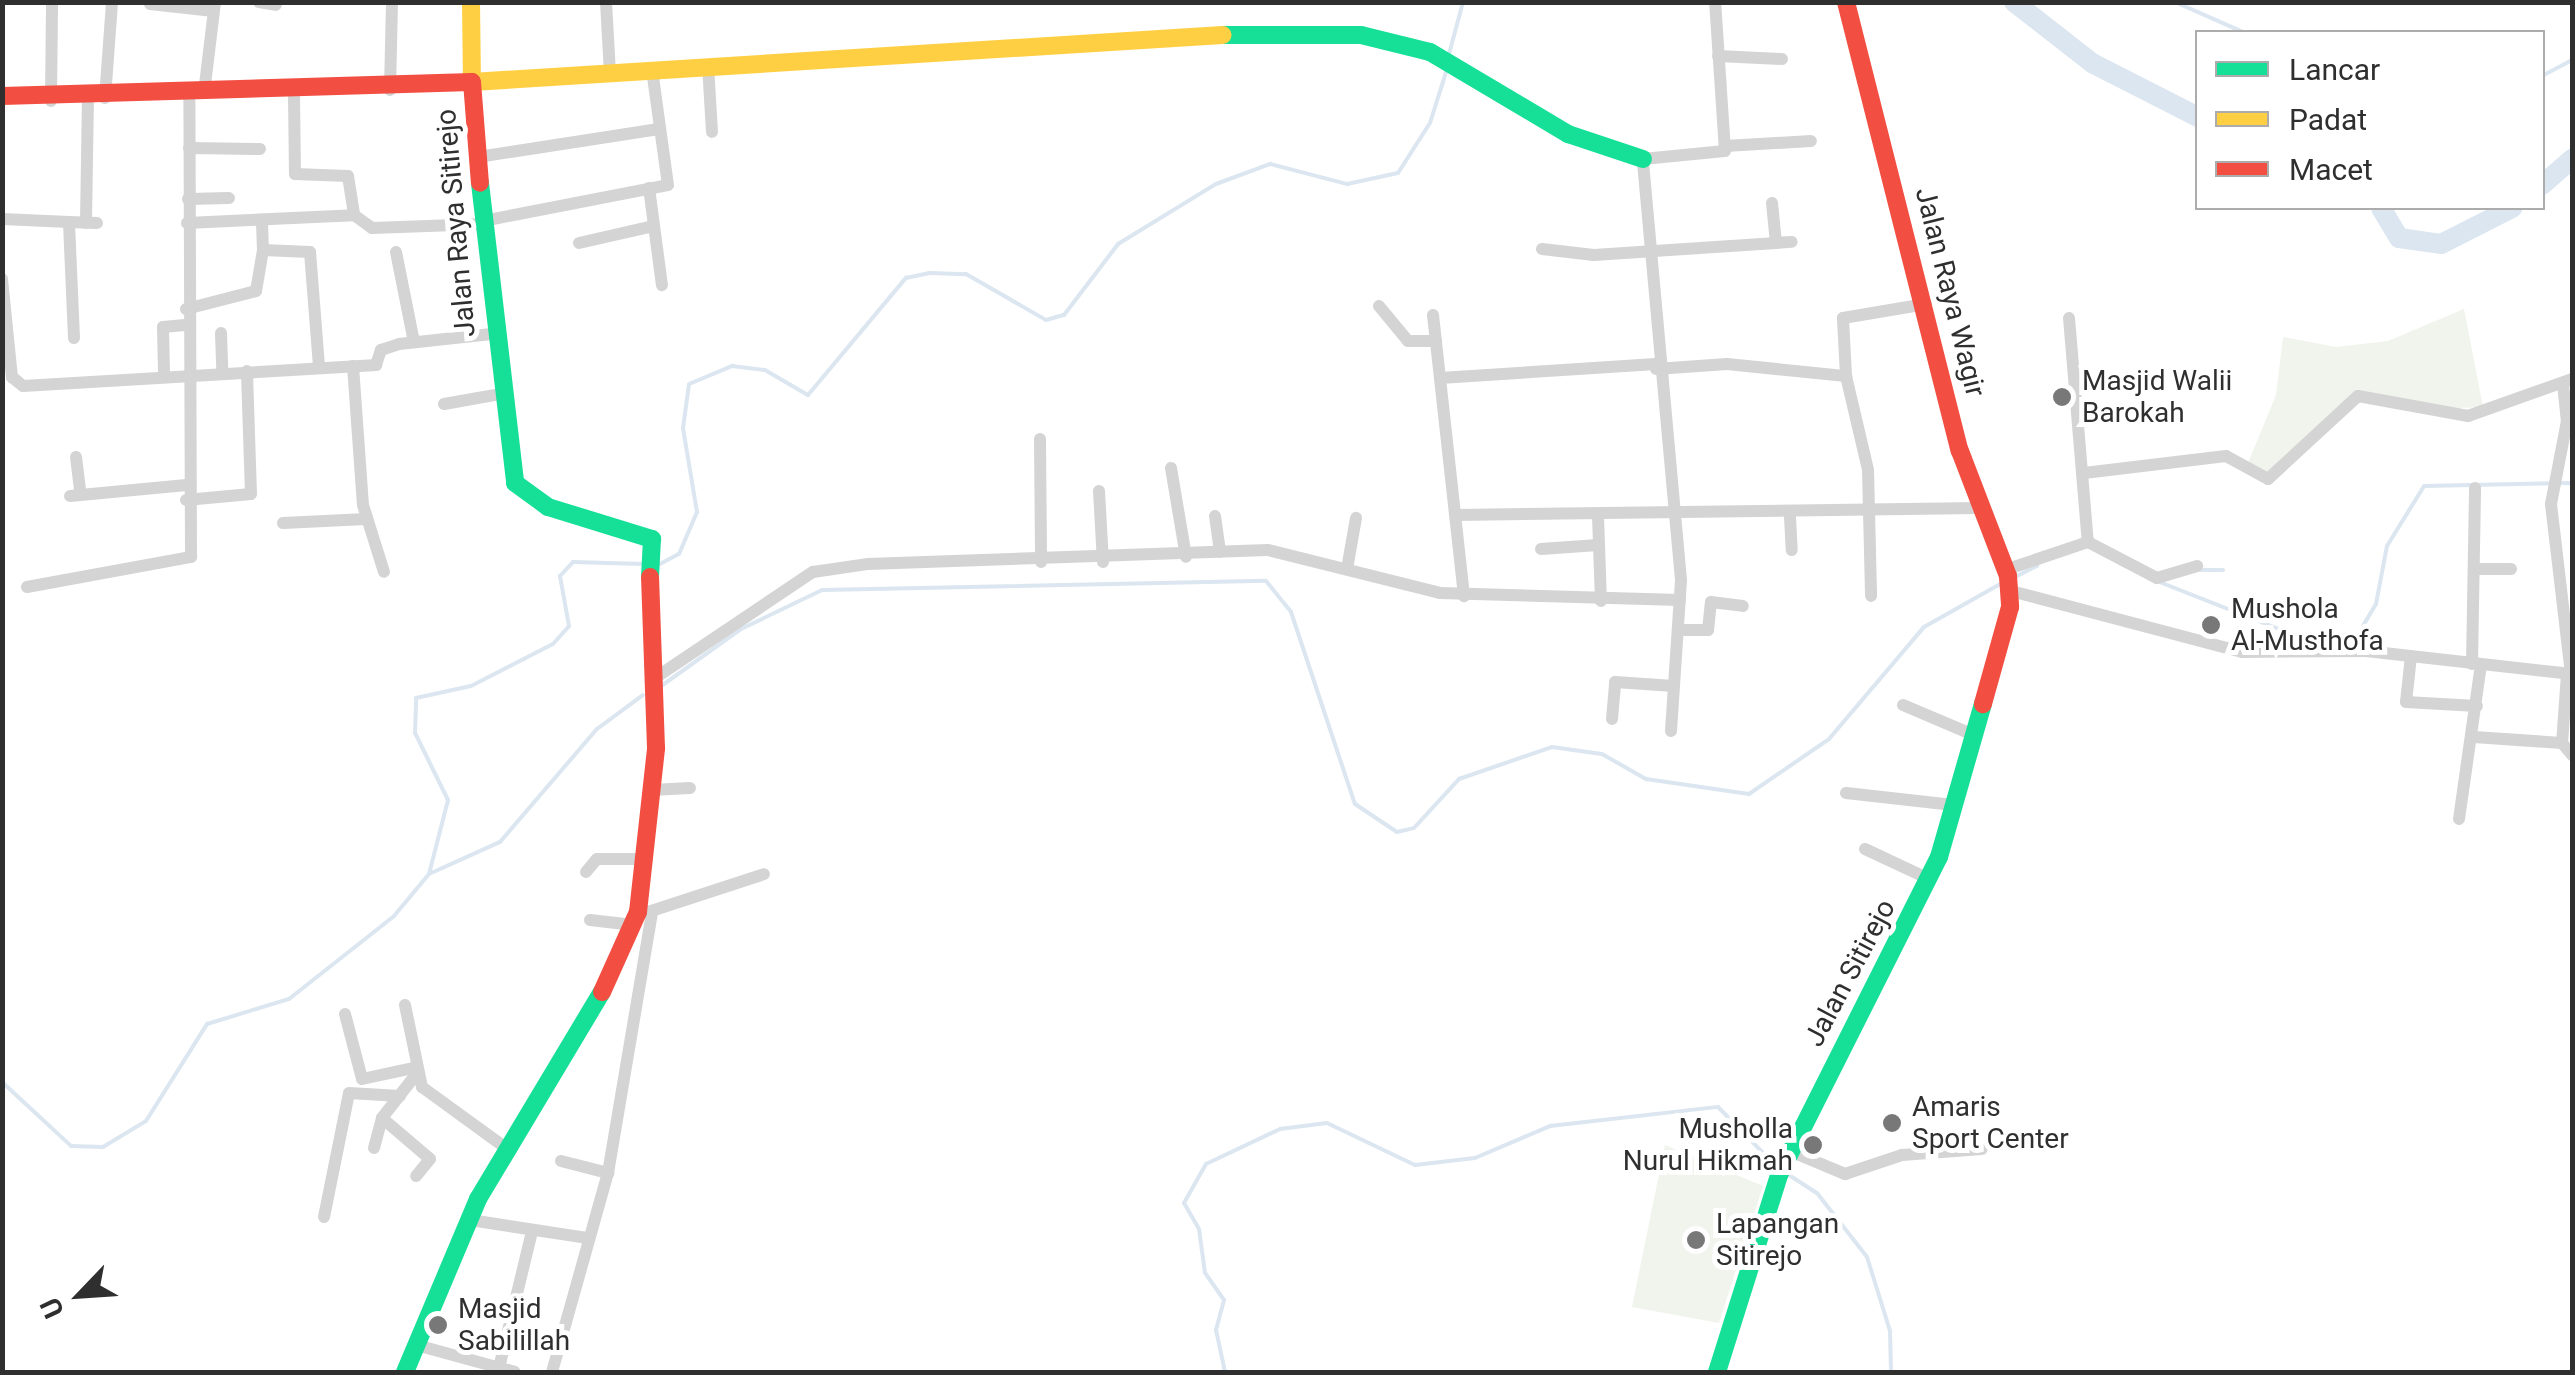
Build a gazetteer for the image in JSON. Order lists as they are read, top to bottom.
{
  "streets": {
    "street": ["Jalan Raya Sitirejo", "Jalan Raya Wagir", "Jalan Sitirejo"]
  },
  "crossings": [
    ["Jalan Raya Wagir", "Jalan Sitirejo"]
  ],
  "places": [
    "Masjid Walii Barokah",
    "Mushola Al-Musthofa",
    "Amaris Sport Center",
    "Musholla Nurul Hikmah",
    "Lapangan Sitirejo",
    "Masjid Sabilillah"
  ],
  "legend": ["Lancar", "Padat", "Macet"],
  "north": "bottom left"
}
